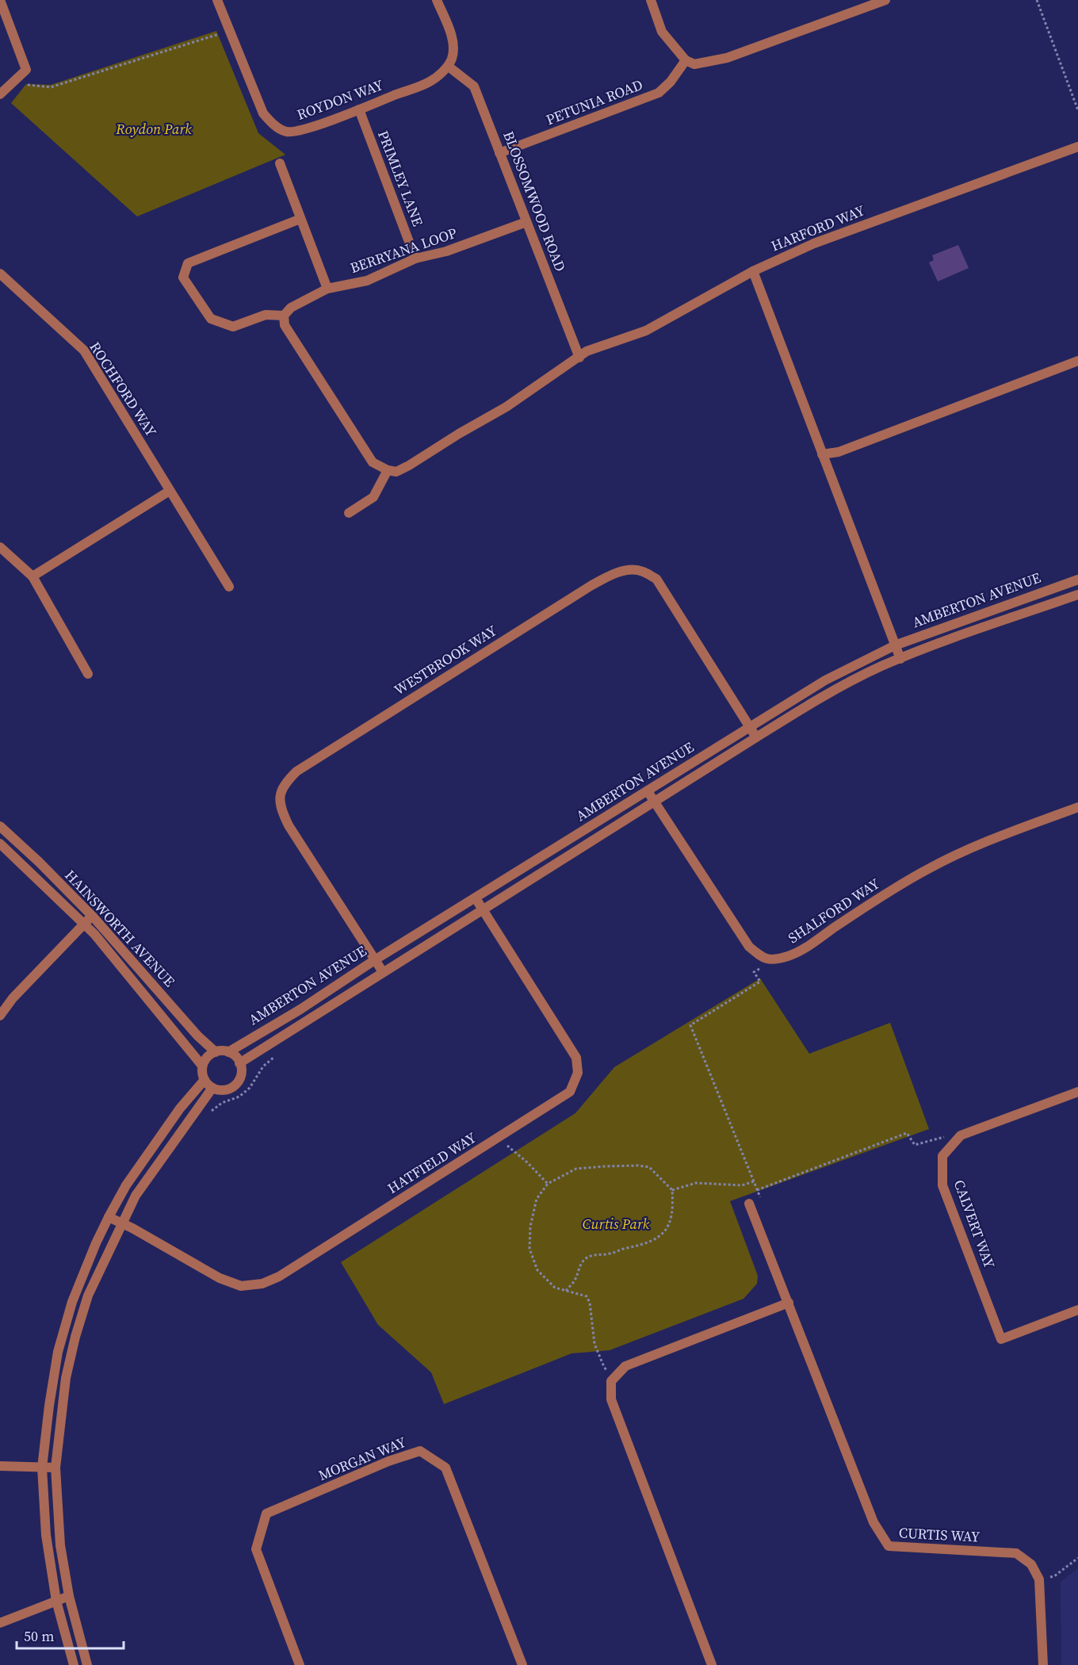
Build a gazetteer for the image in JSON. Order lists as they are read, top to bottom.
{
  "streets": {
    "street": [
      "ROYDON WAY",
      "PETUNIA ROAD",
      "PRIMLEY LANE",
      "BLOSSOMWOOD ROAD",
      "HARFORD WAY",
      "BERRYANA LOOP",
      "ROCHFORD WAY",
      "AMBERTON AVENUE",
      "WESTBROOK WAY",
      "SHALFORD WAY",
      "HAINSWORTH AVENUE",
      "HATFIELD WAY",
      "CALVERT WAY",
      "MORGAN WAY",
      "CURTIS WAY"
    ]
  },
  "crossings": [
    ["ROYDON WAY", "PRIMLEY LANE"],
    ["ROYDON WAY", "BLOSSOMWOOD ROAD"],
    ["PETUNIA ROAD", "BLOSSOMWOOD ROAD"],
    ["PRIMLEY LANE", "BERRYANA LOOP"],
    ["BLOSSOMWOOD ROAD", "BERRYANA LOOP"],
    ["AMBERTON AVENUE", "WESTBROOK WAY"],
    ["AMBERTON AVENUE", "HAINSWORTH AVENUE"],
    ["AMBERTON AVENUE", "HATFIELD WAY"]
  ],
  "parks": ["Roydon Park", "Curtis Park"],
  "scale_bar": "50 m"
}
